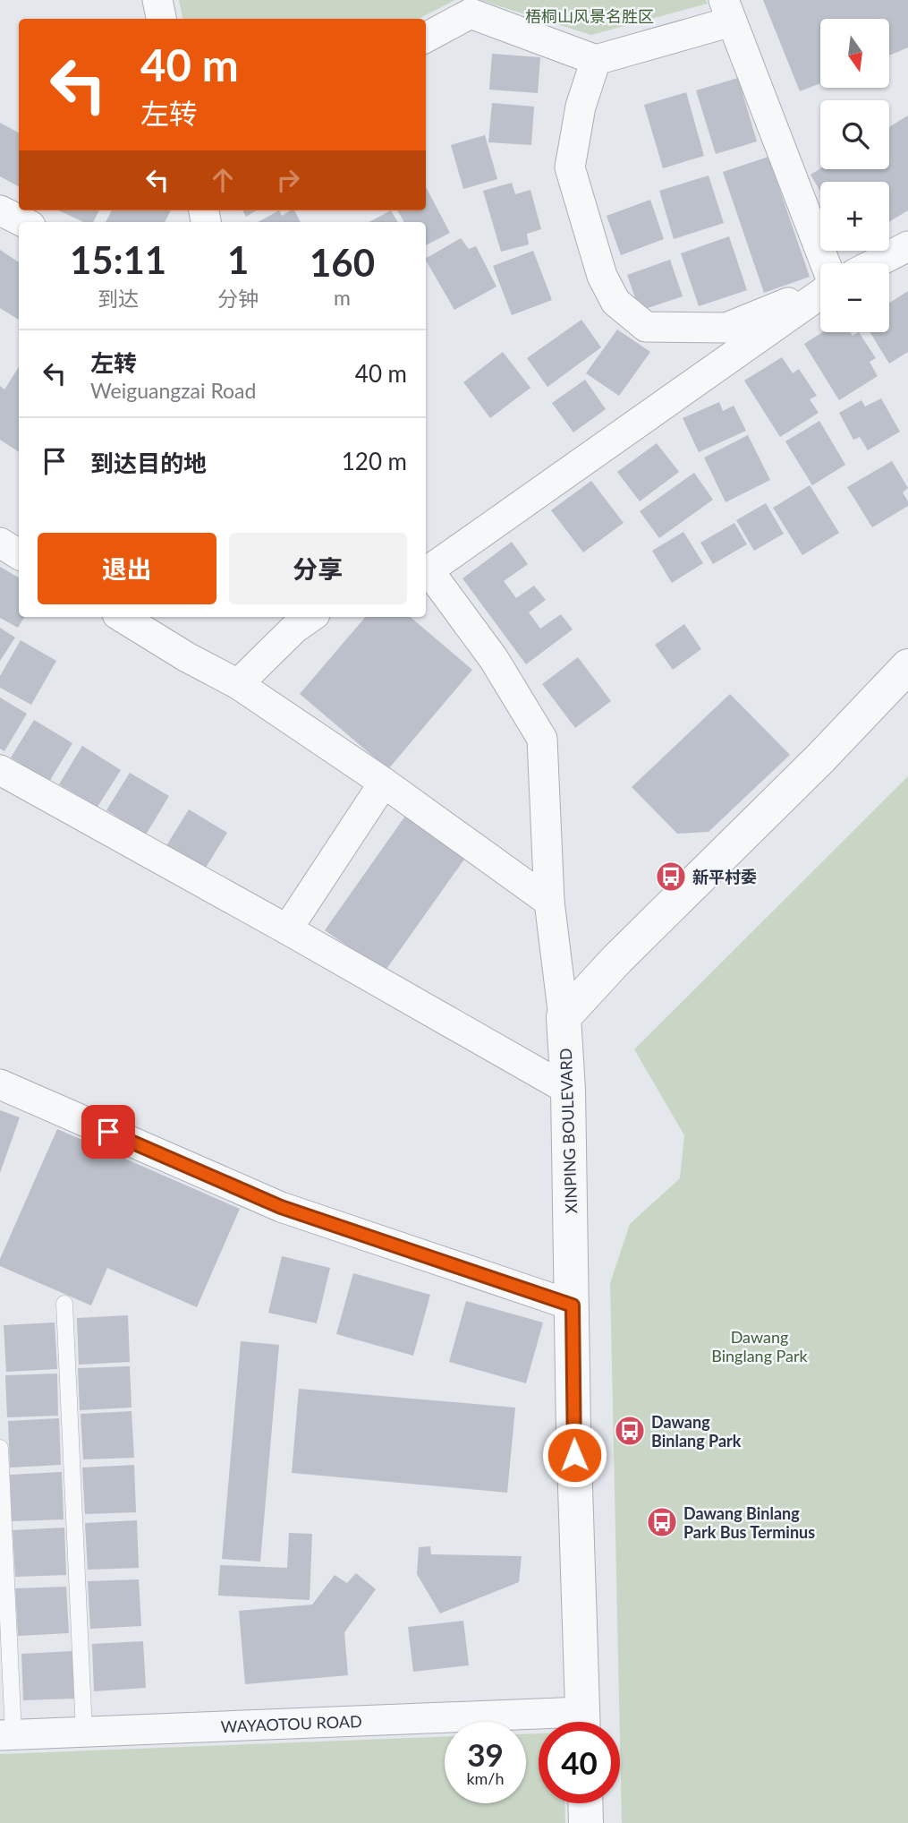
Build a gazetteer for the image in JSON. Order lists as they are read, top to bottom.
{
  "streets": {
    "street": ["XINPING BOULEVARD", "WAYAOTOU ROAD"]
  },
  "parks": ["梧桐山风景名胜区", "Dawang Binglang Park"],
  "places": {
    "bus stop": ["新平村委", "Dawang Binlang Park", "Dawang Binlang Park Bus Terminus"]
  },
  "north": "bottom",
  "page": {
    "map_buttons": ["+", "−"],
    "turn": ["40 m", "左转"],
    "eta": [
      "15:11",
      "到达",
      "1",
      "分钟",
      "160",
      "m"
    ],
    "list": [
      {
        "name": "左转",
        "note": "Weiguangzai Road",
        "value": "40 m"
      },
      {
        "name": "到达目的地",
        "value": "120 m"
      }
    ],
    "buttons": ["退出", "分享"],
    "speed": "39 km/h",
    "limit": "40"
  }
}
